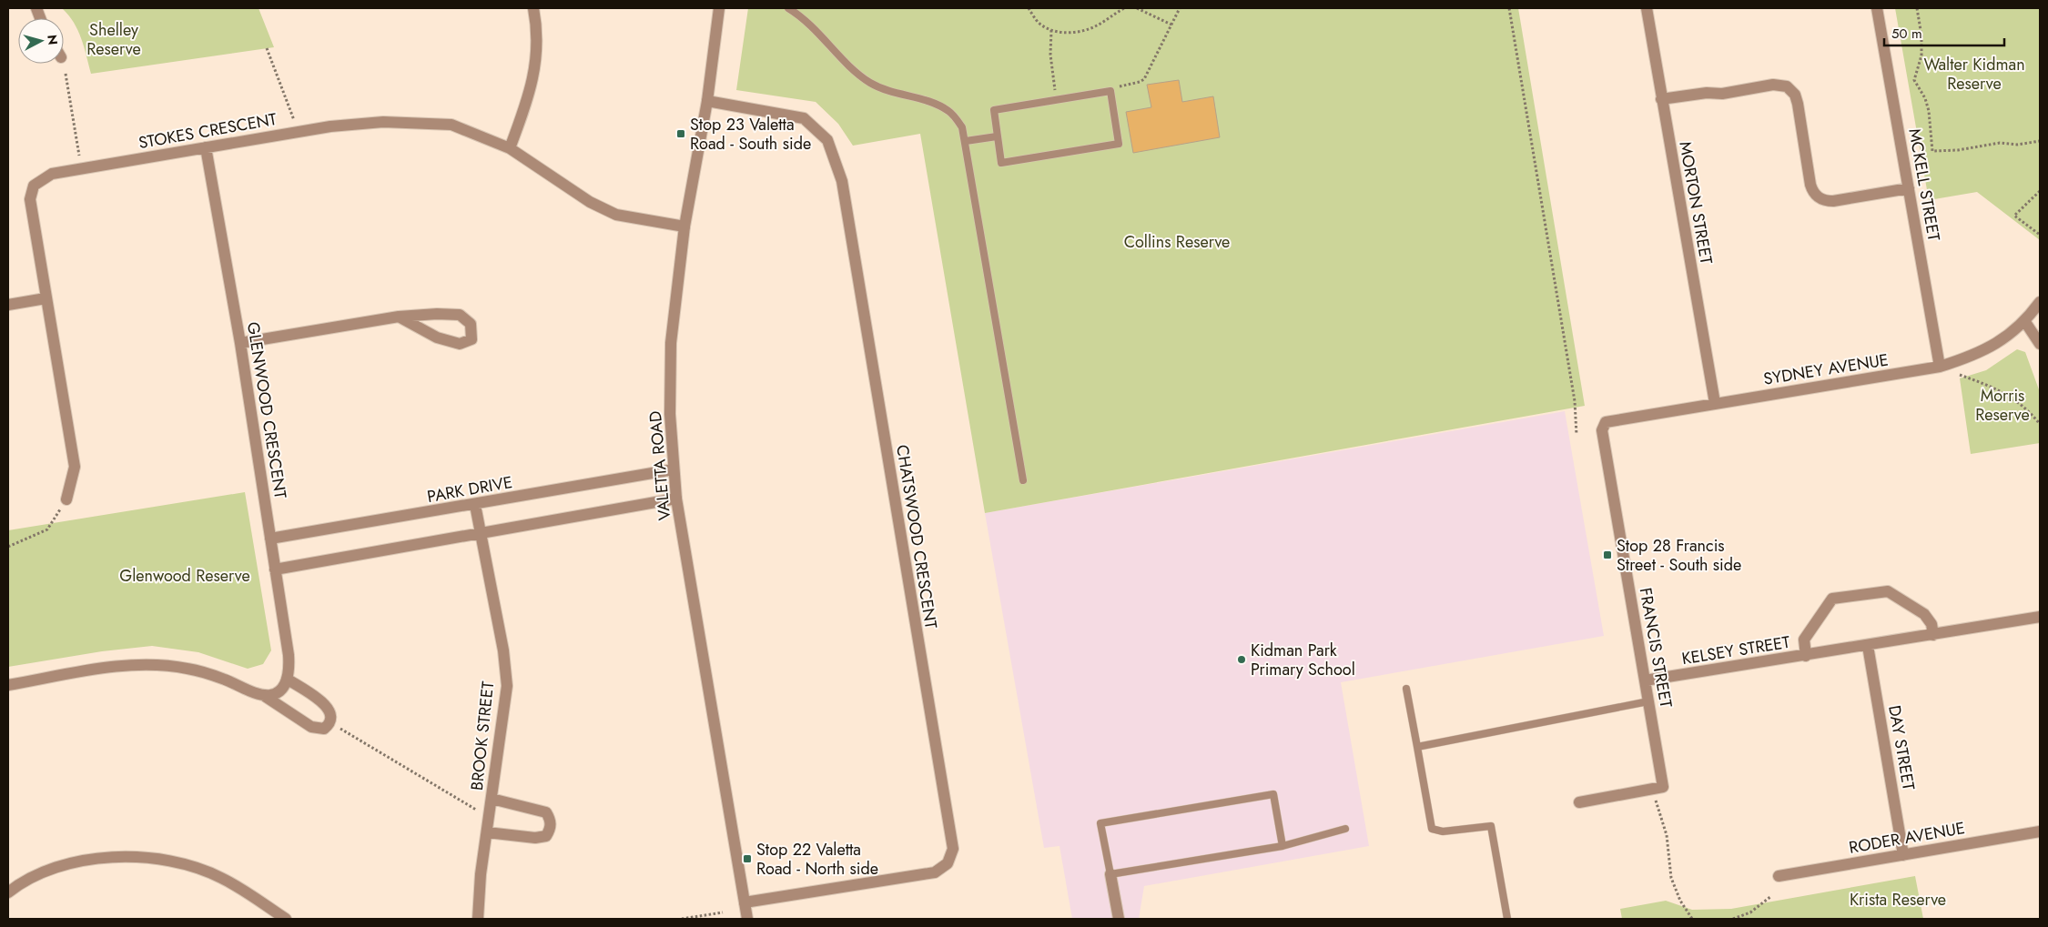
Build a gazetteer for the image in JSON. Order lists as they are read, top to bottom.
{
  "streets": {
    "street": [
      "STOKES CRESCENT",
      "MCKELL STREET",
      "MORTON STREET",
      "SYDNEY AVENUE",
      "GLENWOOD CRESCENT",
      "VALETTA ROAD",
      "PARK DRIVE",
      "CHATSWOOD CRESCENT",
      "FRANCIS STREET",
      "KELSEY STREET",
      "BROOK STREET",
      "DAY STREET",
      "RODER AVENUE"
    ]
  },
  "crossings": [
    ["STOKES CRESCENT", "GLENWOOD CRESCENT"],
    ["STOKES CRESCENT", "VALETTA ROAD"],
    ["MCKELL STREET", "SYDNEY AVENUE"],
    ["MORTON STREET", "SYDNEY AVENUE"],
    ["SYDNEY AVENUE", "FRANCIS STREET"],
    ["GLENWOOD CRESCENT", "PARK DRIVE"],
    ["VALETTA ROAD", "PARK DRIVE"],
    ["VALETTA ROAD", "CHATSWOOD CRESCENT"],
    ["PARK DRIVE", "BROOK STREET"],
    ["FRANCIS STREET", "KELSEY STREET"],
    ["KELSEY STREET", "DAY STREET"],
    ["DAY STREET", "RODER AVENUE"]
  ],
  "parks": [
    "Shelley Reserve",
    "Walter Kidman Reserve",
    "Collins Reserve",
    "Morris Reserve",
    "Glenwood Reserve",
    "Krista Reserve"
  ],
  "places": {
    "transit": ["Stop 23 Valetta Road - South side", "Stop 28 Francis Street - South side", "Stop 22 Valetta Road - North side"],
    "other": ["Kidman Park Primary School"]
  },
  "scale_bar": "50 m",
  "north": "right"
}
